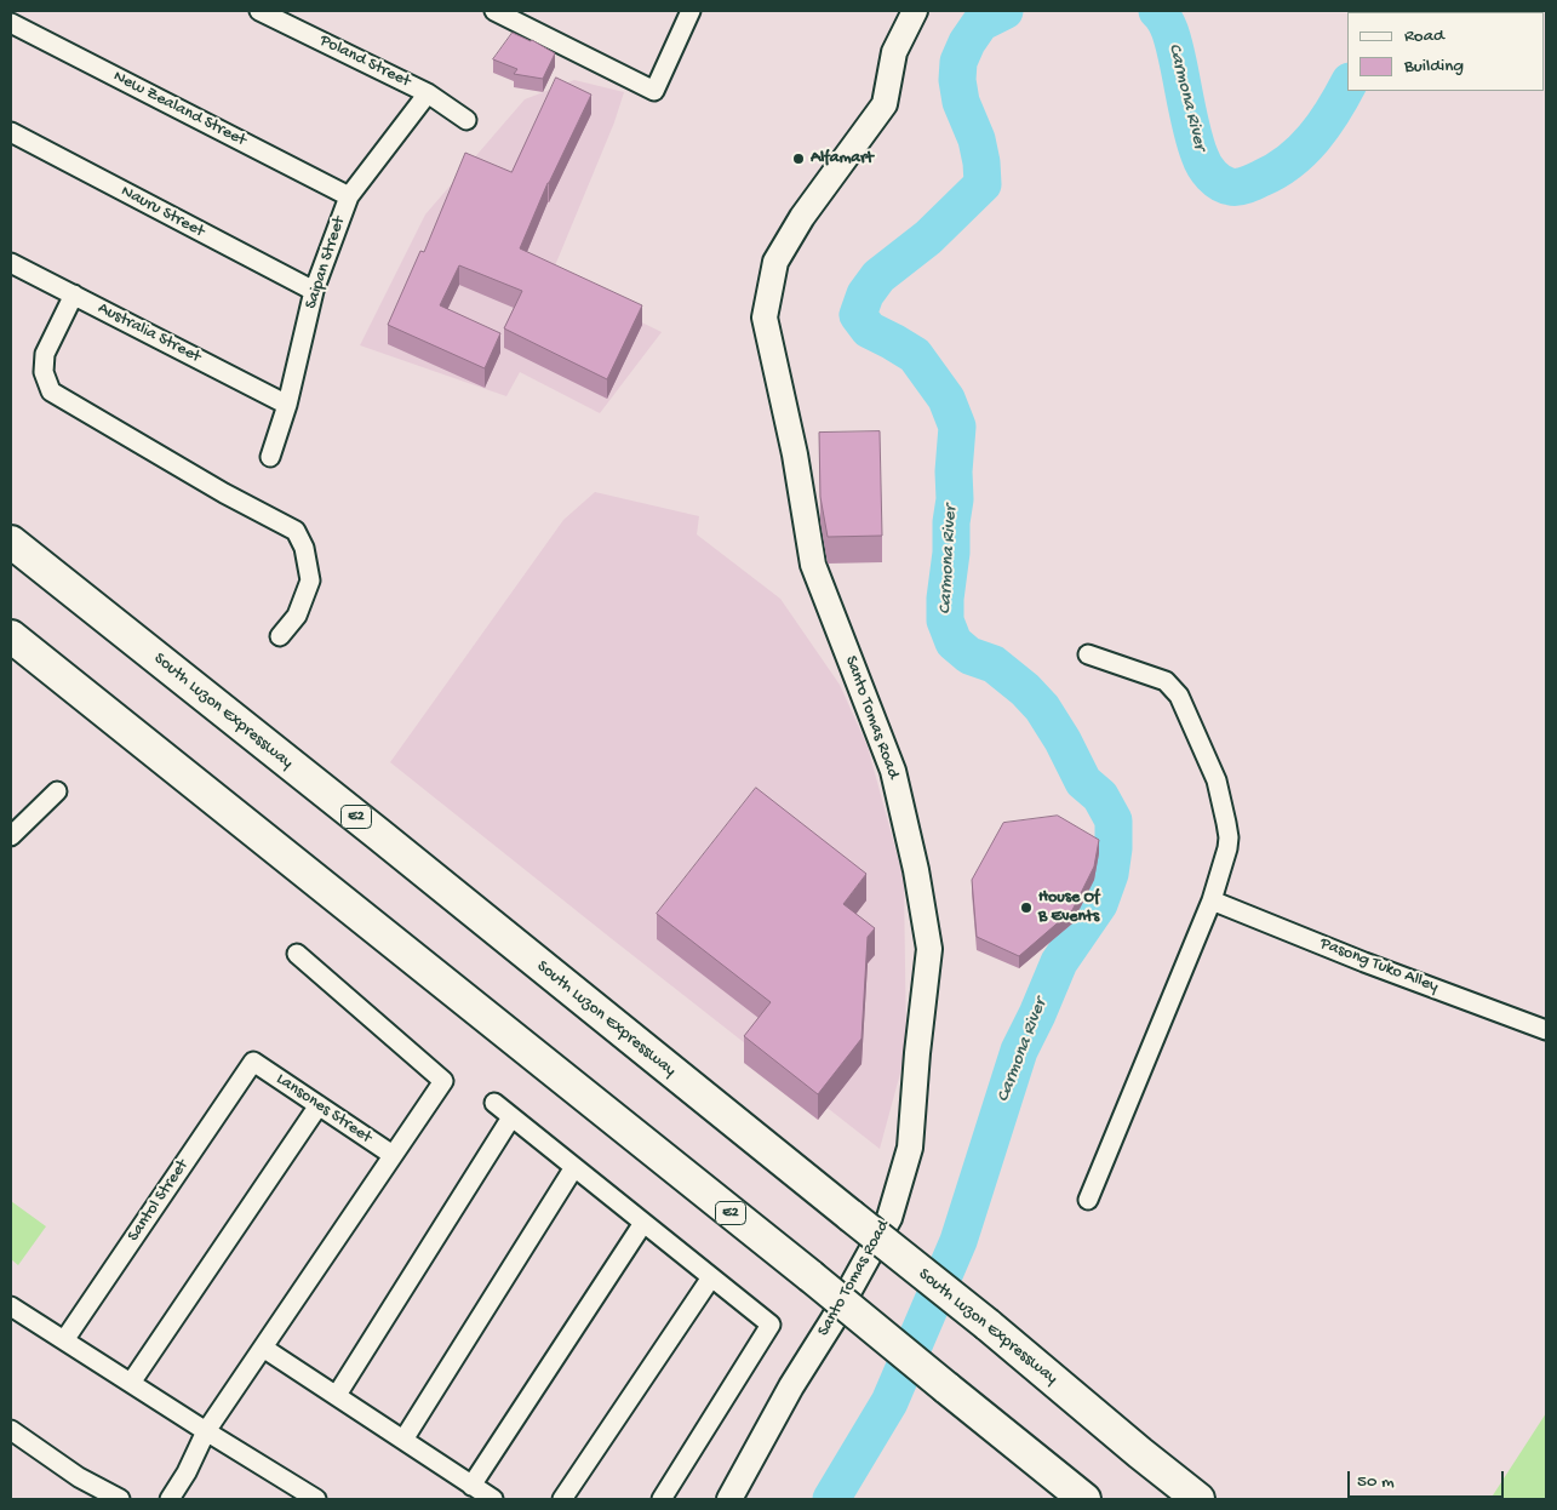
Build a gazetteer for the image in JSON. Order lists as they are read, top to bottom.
{
  "streets": {
    "highway": ["South Luzon Expressway", "E2"],
    "street": [
      "Poland Street",
      "New Zealand Street",
      "Nauru Street",
      "Saipan Street",
      "Australia Street",
      "Santo Tomas Road",
      "Pasong Tuko Alley",
      "Lansones Street",
      "Santol Street"
    ]
  },
  "crossings": [
    ["Poland Street", "Saipan Street"],
    ["New Zealand Street", "Saipan Street"],
    ["Nauru Street", "Saipan Street"],
    ["Saipan Street", "Australia Street"],
    ["Lansones Street", "Santol Street"]
  ],
  "water": ["Carmona River"],
  "places": ["Alfamart", "House Of B Events"],
  "legend": ["Road", "Building"],
  "scale_bar": "50 m"
}
